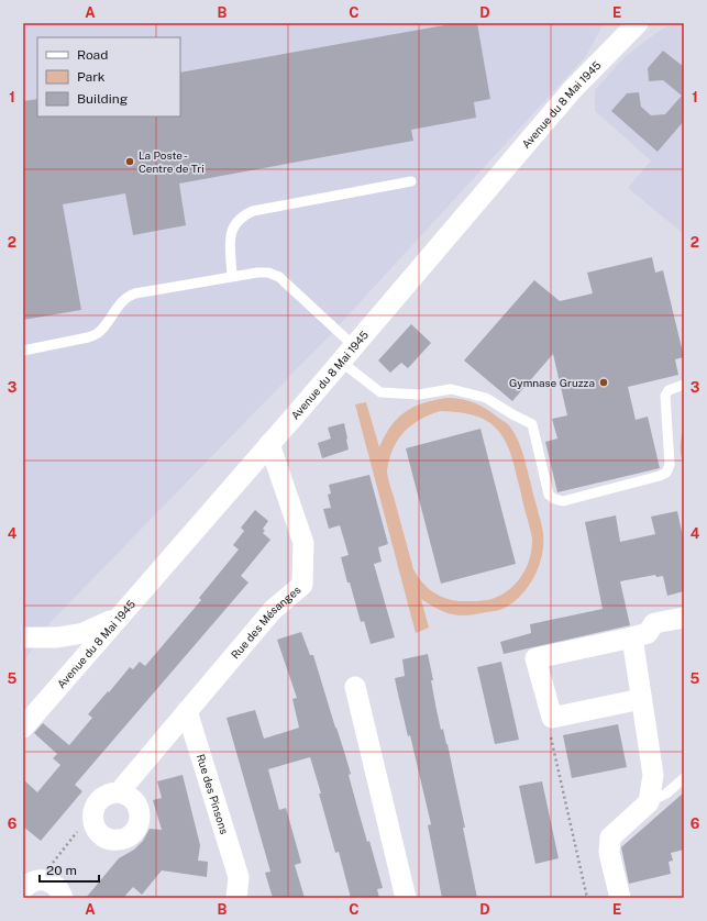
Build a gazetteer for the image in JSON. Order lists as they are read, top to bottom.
{
  "streets": {
    "street": ["Avenue du 8 Mai 1945", "Rue des Mésanges", "Rue des Pinsons"]
  },
  "crossings": [
    ["Avenue du 8 Mai 1945", "Rue des Mésanges"],
    ["Rue des Mésanges", "Rue des Pinsons"]
  ],
  "places": ["La Poste - Centre de Tri", "Gymnase Gruzza"],
  "legend": ["Road", "Park", "Building"],
  "scale_bar": "20 m",
  "grid": {
    "columns": [
      "A",
      "B",
      "C",
      "D",
      "E"
    ],
    "rows": [
      "1",
      "2",
      "3",
      "4",
      "5",
      "6"
    ]
  }
}
